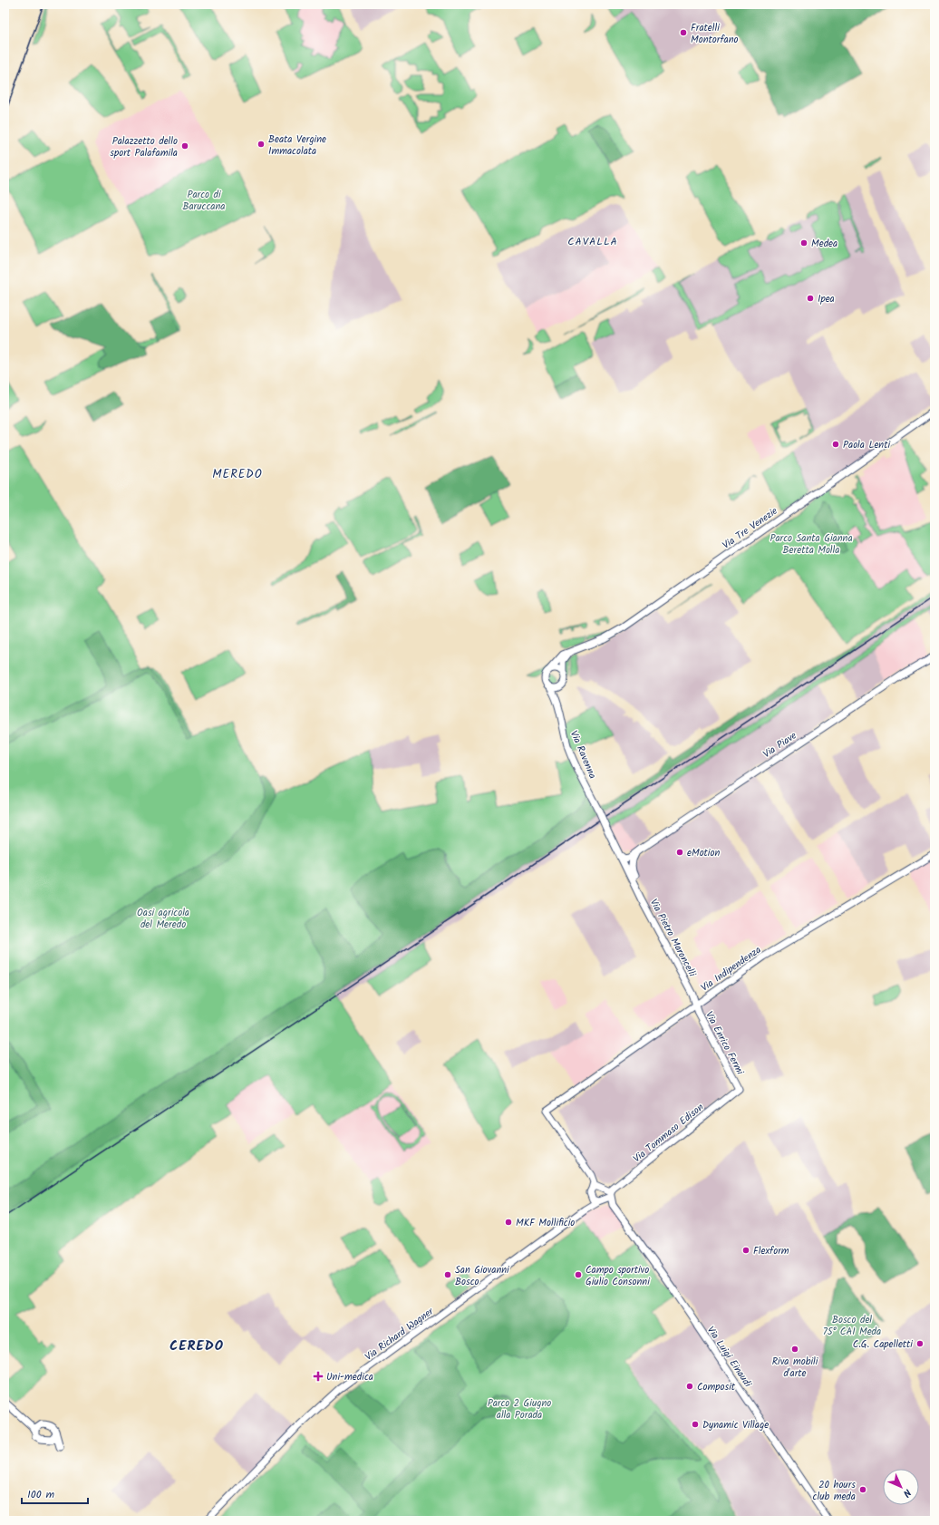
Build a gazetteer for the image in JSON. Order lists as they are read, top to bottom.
{
  "streets": {
    "street": [
      "Via Tre Venezie",
      "Via Piave",
      "Via Ravenna",
      "Via Pietro Maroncelli",
      "Via Indipendenza",
      "Via Enrico Fermi",
      "Via Tommaso Edison",
      "Via Richard Wagner",
      "Via Luigi Einaudi"
    ]
  },
  "crossings": [
    ["Via Tre Venezie", "Via Ravenna"],
    ["Via Piave", "Via Pietro Maroncelli"],
    ["Via Ravenna", "Via Pietro Maroncelli"],
    ["Via Pietro Maroncelli", "Via Indipendenza"],
    ["Via Pietro Maroncelli", "Via Enrico Fermi"],
    ["Via Indipendenza", "Via Enrico Fermi"],
    ["Via Enrico Fermi", "Via Tommaso Edison"],
    ["Via Tommaso Edison", "Via Richard Wagner"],
    ["Via Tommaso Edison", "Via Luigi Einaudi"],
    ["Via Richard Wagner", "Via Luigi Einaudi"]
  ],
  "districts": ["CAVALLA", "MEREDO", "CEREDO"],
  "parks": [
    "Parco di Baruccana",
    "Parco Santa Gianna Beretta Molla",
    "Oasi agricola del Meredo",
    "Bosco del 75° CAI Meda",
    "Parco 2 Giugno alla Porada"
  ],
  "places": {
    "other": [
      "Fratelli Montorfano",
      "Beata Vergine Immacolata",
      "Palazzetto dello sport Palafamila",
      "Medea",
      "Ipea",
      "Paola Lenti",
      "eMotion",
      "MKF Mollificio",
      "Flexform",
      "San Giovanni Bosco",
      "Campo sportivo Giulio Consonni",
      "C.G. Capelletti",
      "Riva mobili d'arte",
      "Composit",
      "Dynamic Village",
      "20 hours club meda"
    ],
    "health": ["Uni-medica"]
  },
  "scale_bar": "100 m",
  "north": "bottom right"
}
